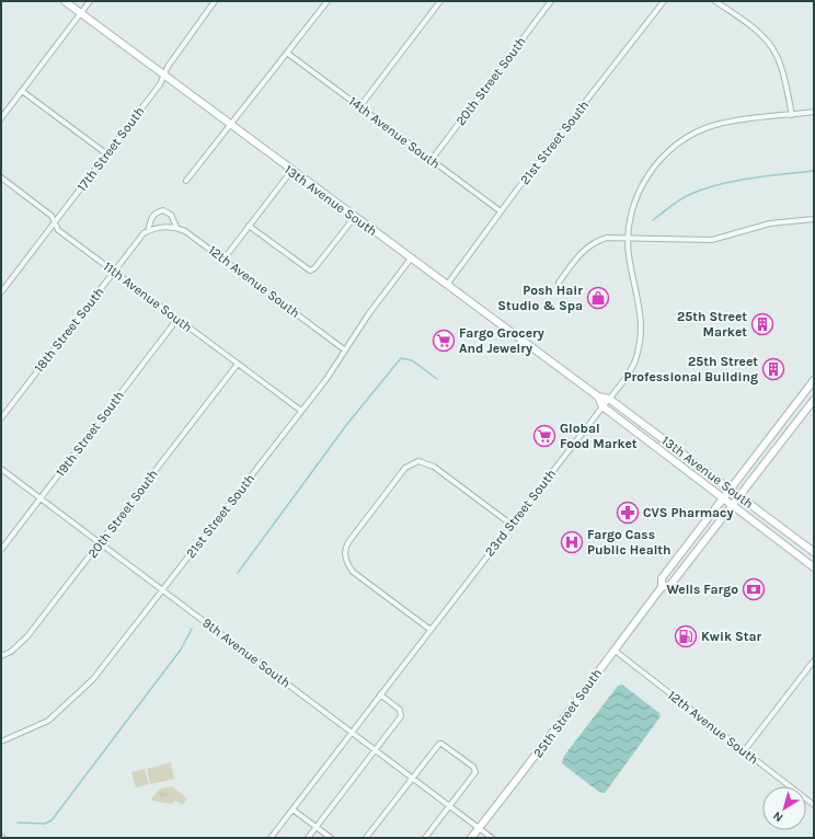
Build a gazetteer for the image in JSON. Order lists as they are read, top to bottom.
{
  "streets": {
    "main road": ["13th Avenue South", "25th Street South"],
    "street": [
      "20th Street South",
      "14th Avenue South",
      "21st Street South",
      "17th Street South",
      "12th Avenue South",
      "11th Avenue South",
      "18th Street South",
      "19th Street South",
      "23rd Street South",
      "9th Avenue South"
    ]
  },
  "crossings": [
    ["20th Street South", "14th Avenue South"],
    ["20th Street South", "11th Avenue South"],
    ["20th Street South", "9th Avenue South"],
    ["14th Avenue South", "21st Street South"],
    ["21st Street South", "13th Avenue South"],
    ["21st Street South", "12th Avenue South"],
    ["21st Street South", "11th Avenue South"],
    ["21st Street South", "9th Avenue South"],
    ["17th Street South", "13th Avenue South"],
    ["17th Street South", "11th Avenue South"],
    ["13th Avenue South", "23rd Street South"],
    ["13th Avenue South", "25th Street South"],
    ["12th Avenue South", "18th Street South"],
    ["12th Avenue South", "25th Street South"],
    ["11th Avenue South", "18th Street South"],
    ["11th Avenue South", "19th Street South"],
    ["19th Street South", "9th Avenue South"],
    ["23rd Street South", "9th Avenue South"],
    ["9th Avenue South", "25th Street South"]
  ],
  "places": {
    "shop": ["Posh Hair Studio & Spa"],
    "building": ["25th Street Market", "25th Street Professional Building"],
    "supermarket": ["Fargo Grocery And Jewelry", "Global Food Market"],
    "pharmacy": ["CVS Pharmacy"],
    "hospital": ["Fargo Cass Public Health"],
    "bank": ["Wells Fargo"],
    "fuel station": ["Kwik Star"]
  },
  "north": "bottom left"
}
